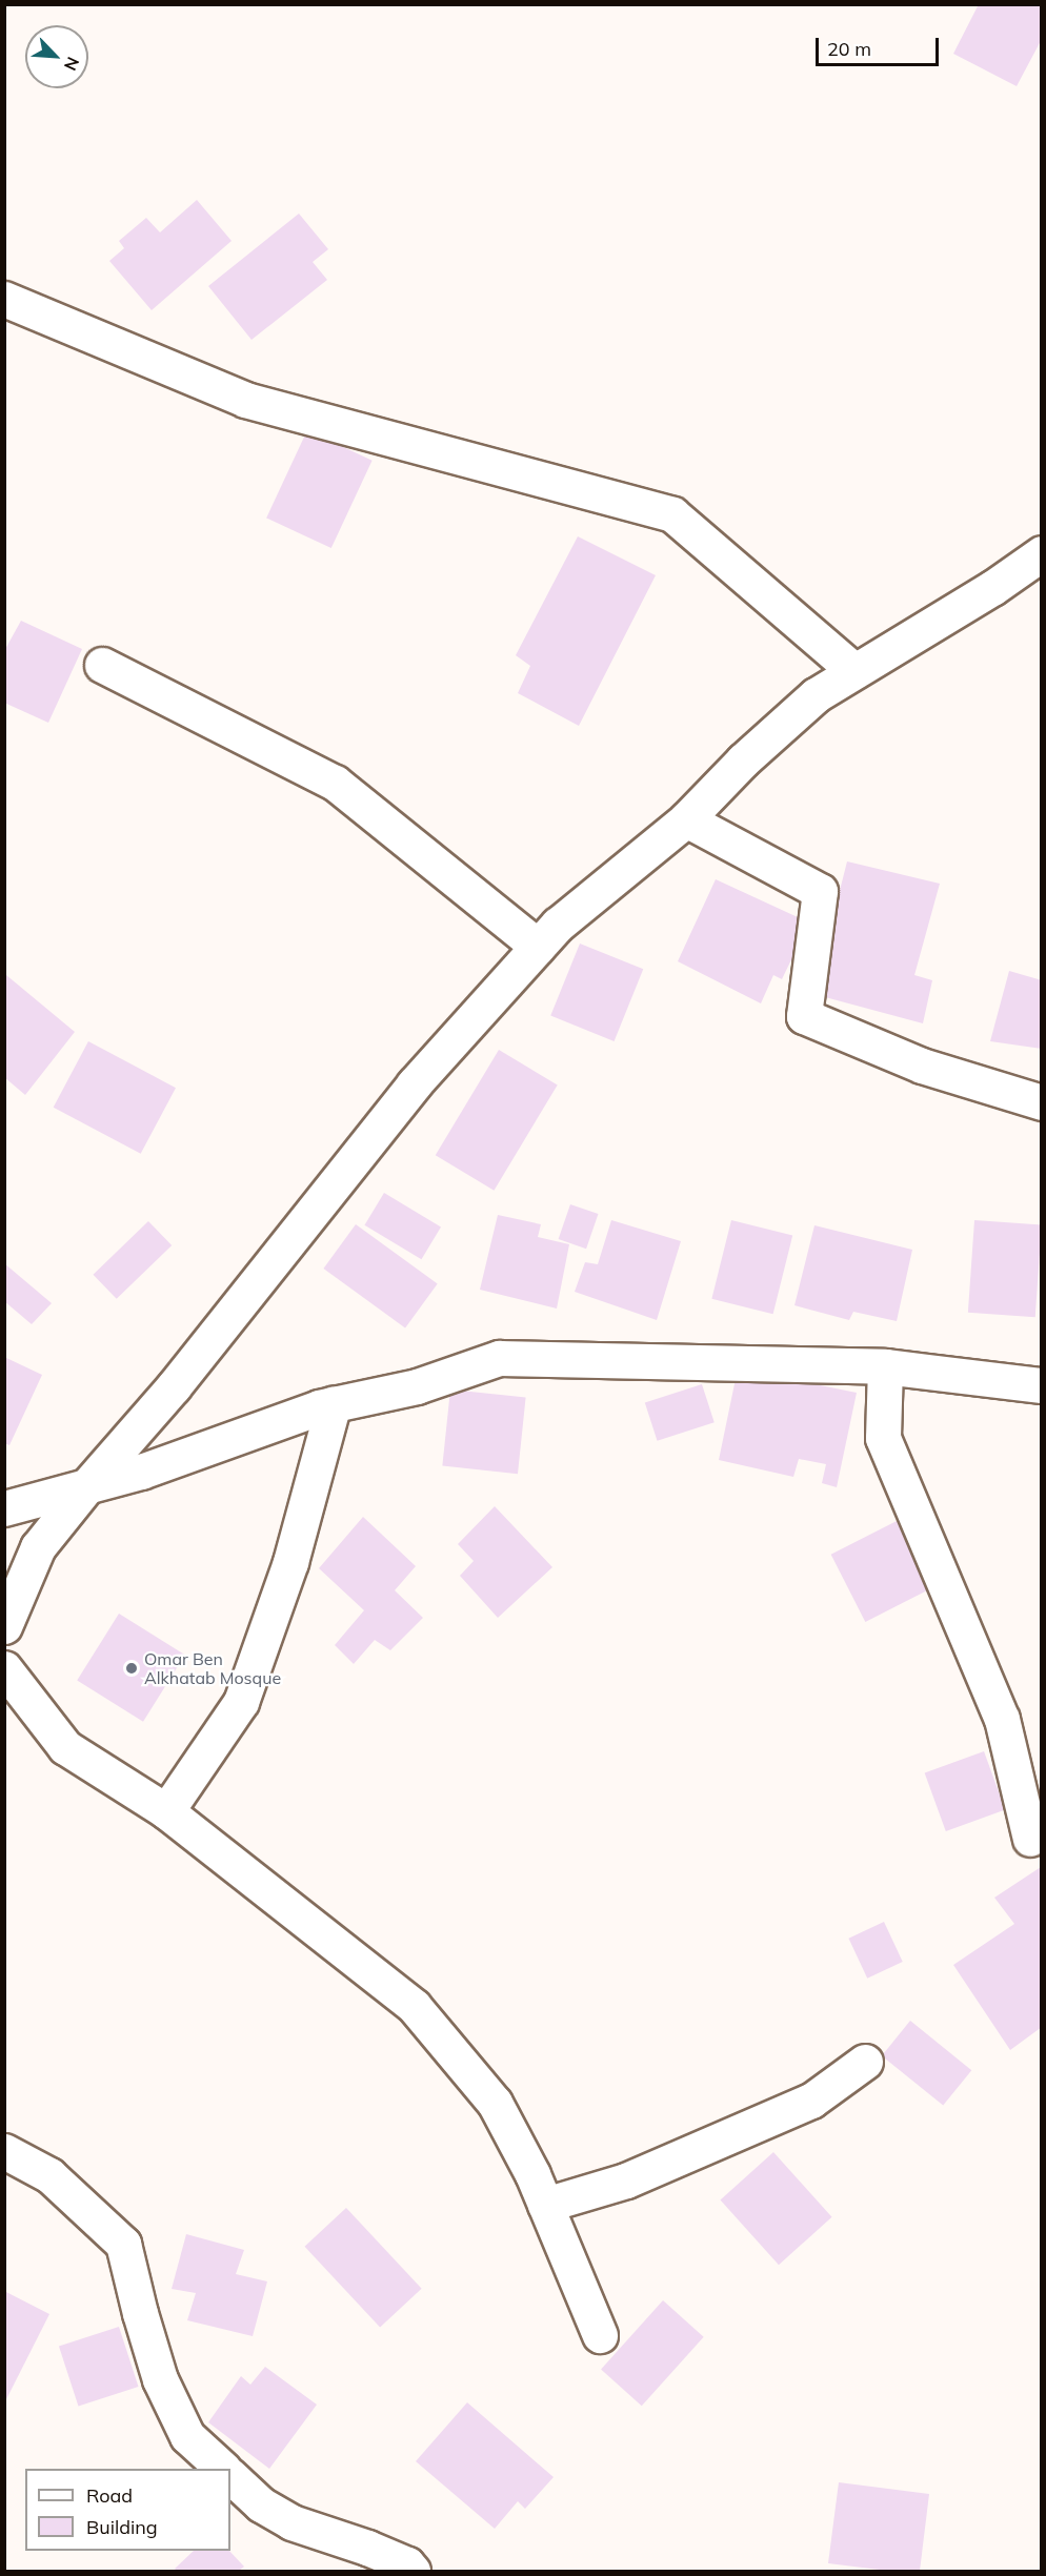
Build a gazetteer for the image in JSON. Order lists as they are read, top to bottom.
{
  "places": ["Omar Ben Alkhatab Mosque"],
  "legend": ["Road", "Building"],
  "scale_bar": "20 m",
  "north": "bottom right"
}
